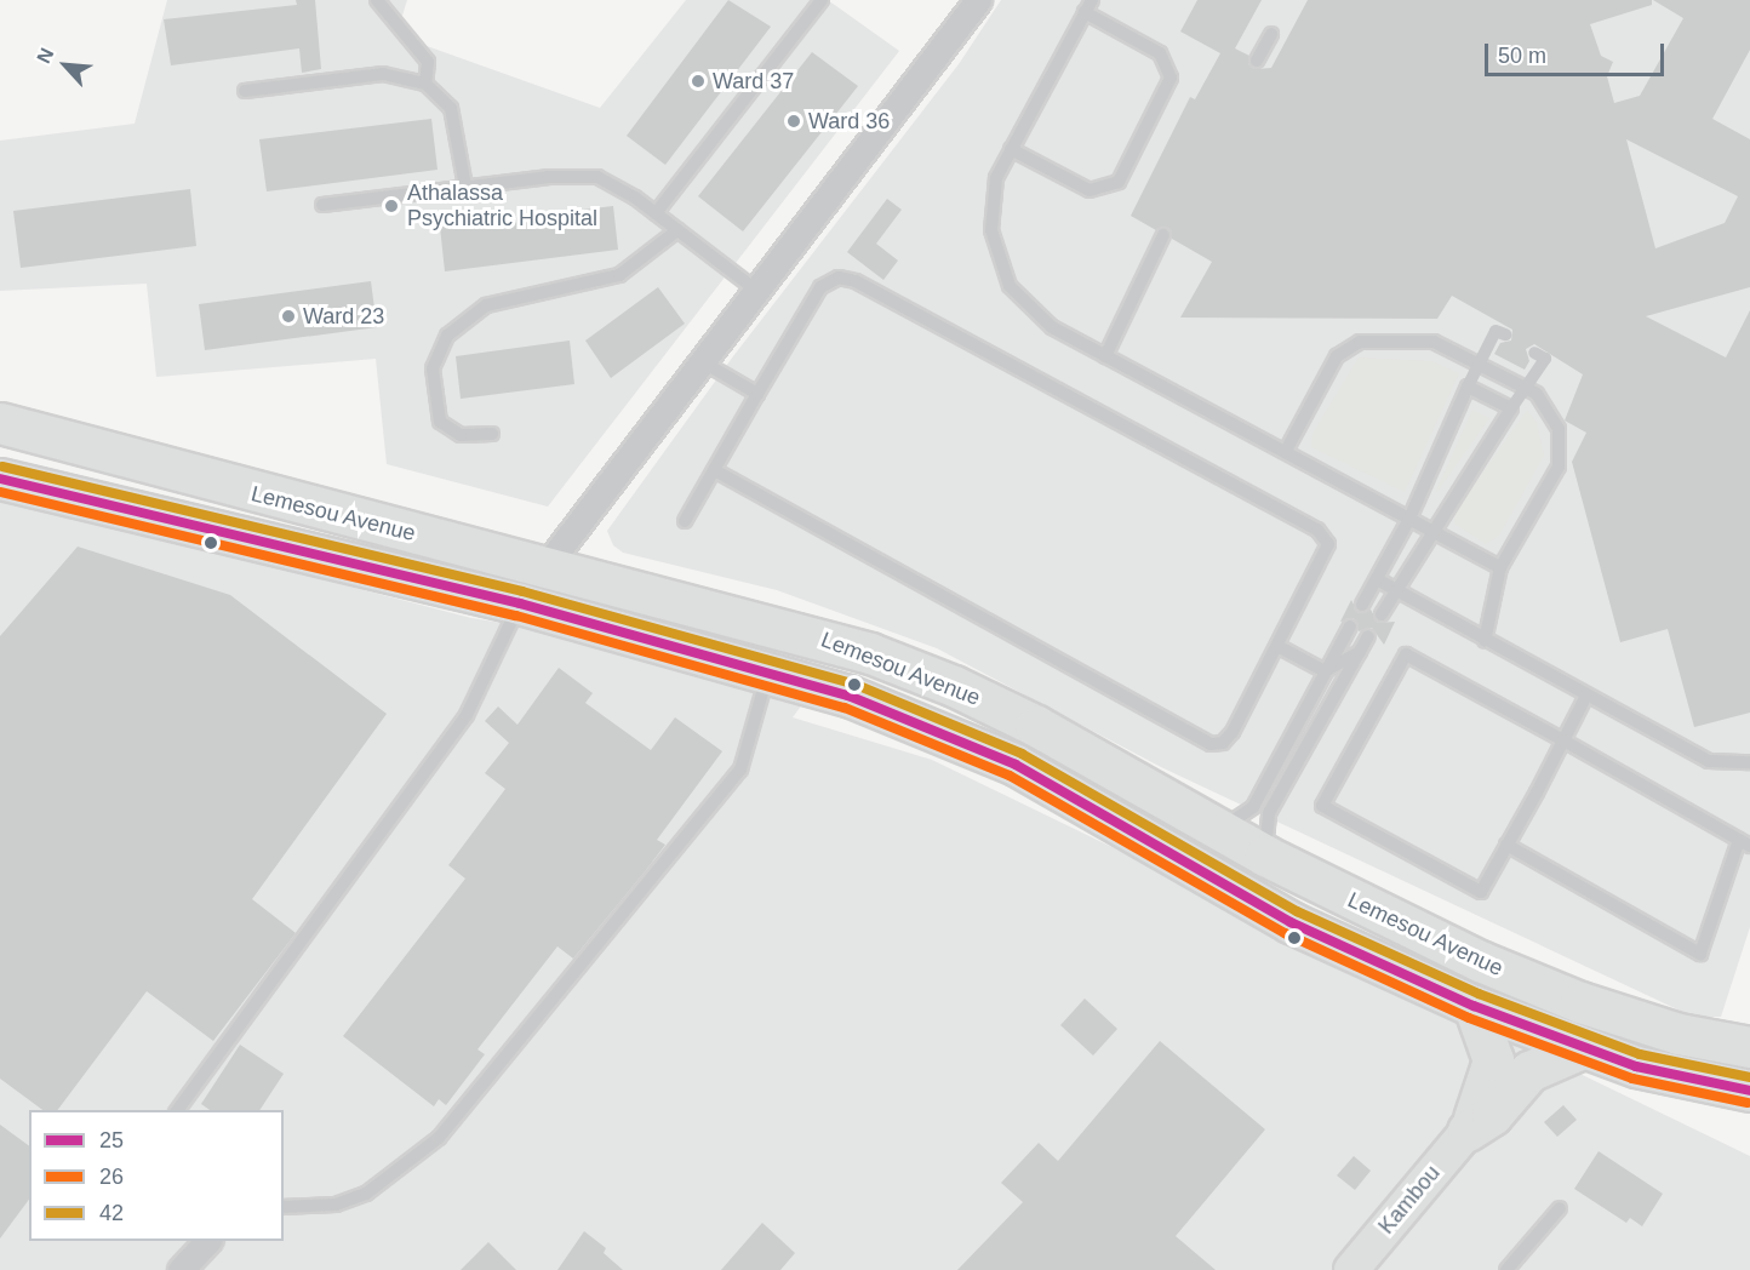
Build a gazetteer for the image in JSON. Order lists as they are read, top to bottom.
{
  "streets": {
    "main road": ["Lemesou Avenue"],
    "street": ["Kambou"]
  },
  "places": [
    "Ward 37",
    "Ward 36",
    "Athalassa Psychiatric Hospital",
    "Ward 23"
  ],
  "lines": ["transit line 42", "transit line 25", "transit line 26"],
  "legend": ["25", "26", "42"],
  "scale_bar": "50 m",
  "north": "top left"
}
